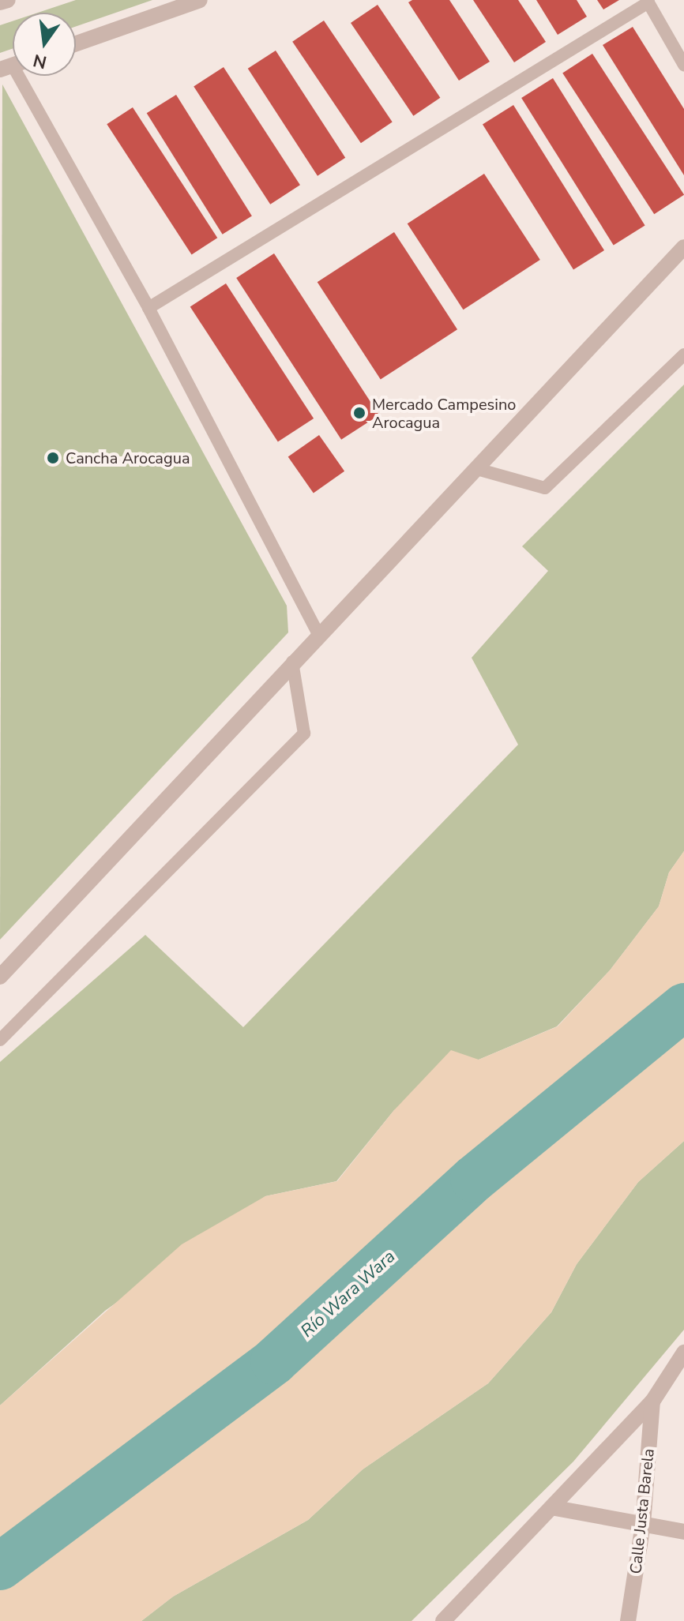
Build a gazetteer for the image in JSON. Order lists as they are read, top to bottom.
{
  "streets": {
    "street": ["Calle Justa Barela"]
  },
  "water": ["Río Wara Wara"],
  "places": ["Mercado Campesino Arocagua", "Cancha Arocagua"],
  "north": "bottom"
}
